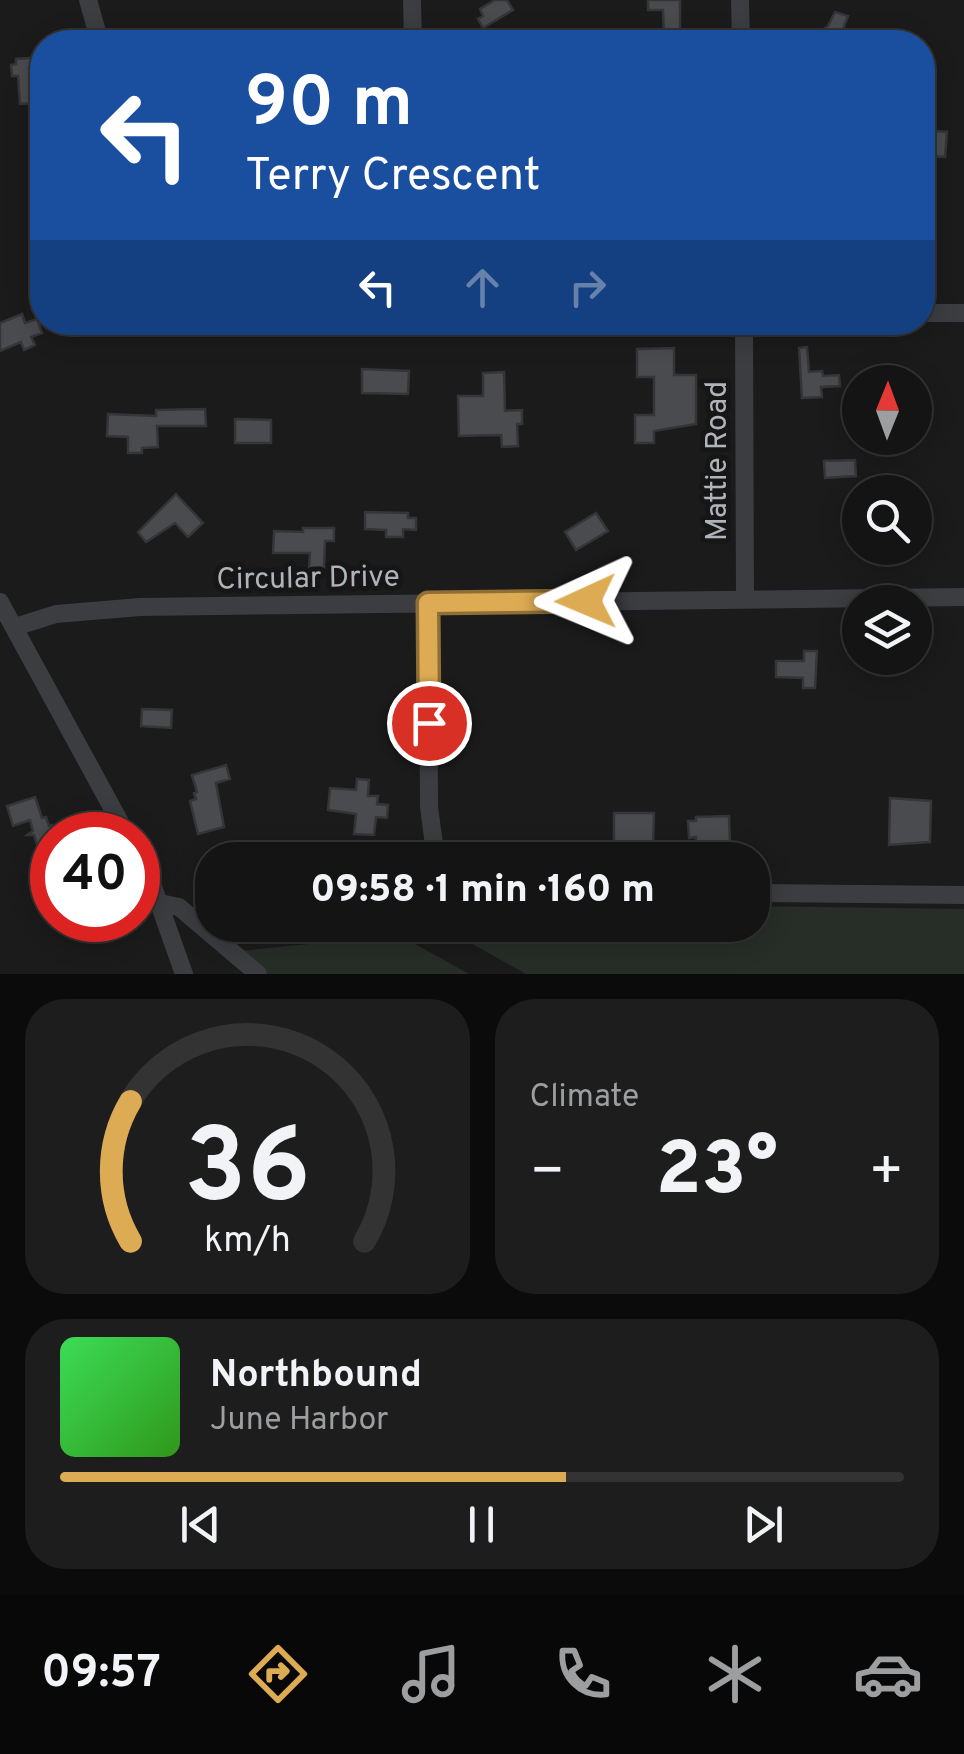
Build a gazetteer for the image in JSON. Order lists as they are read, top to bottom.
{
  "streets": {
    "street": ["Mattie Road", "Circular Drive"]
  },
  "crossings": [
    ["Mattie Road", "Circular Drive"]
  ],
  "north": "top",
  "page": {
    "turn": ["90 m", "Terry Crescent"],
    "limit": "40",
    "trip": "09:58 · 1 min · 160 m",
    "tile": "Climate",
    "heat": ["−", "23°", "+"],
    "song": ["Northbound", "June Harbor"],
    "tabs": "09:57",
    "gauge": ["36", "km/h"]
  }
}
